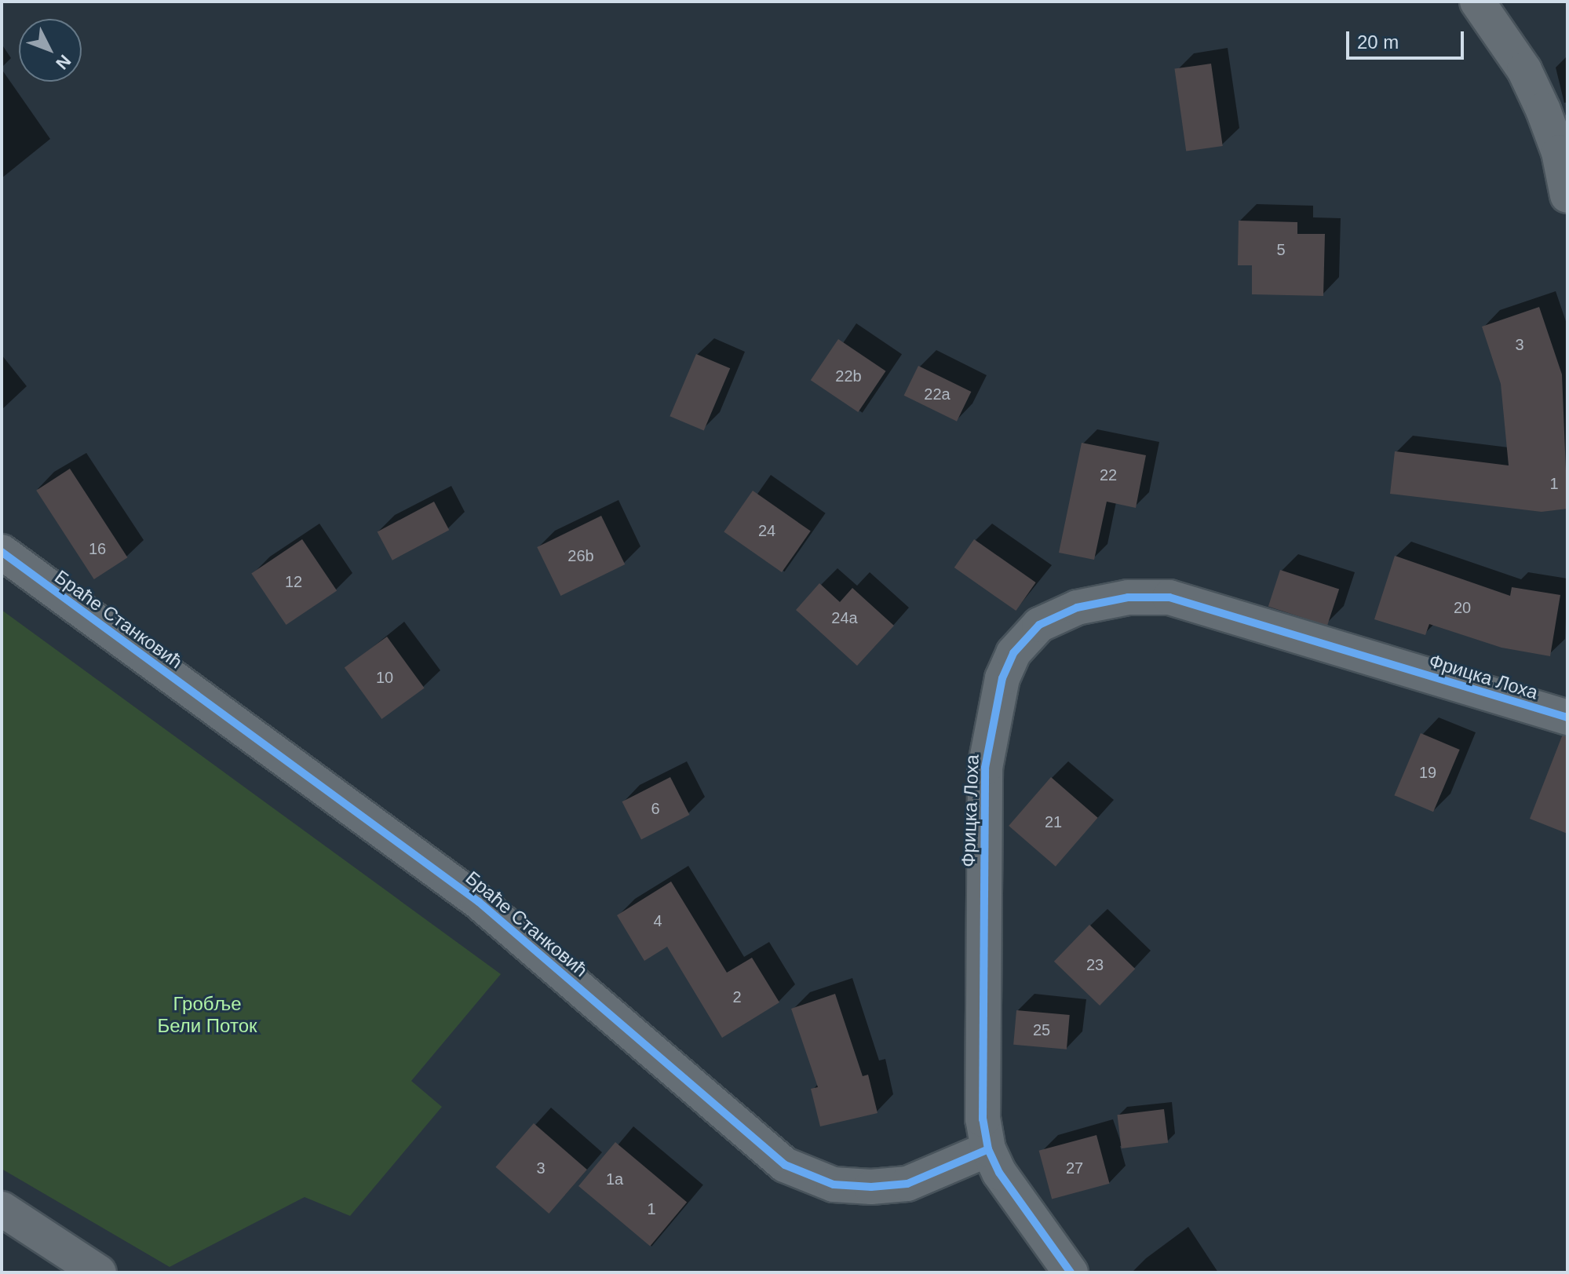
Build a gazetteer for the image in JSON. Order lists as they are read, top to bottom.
{
  "streets": {
    "street": ["Браће Станковић", "Фрицка Лоха"]
  },
  "crossings": [
    ["Браће Станковић", "Фрицка Лоха"]
  ],
  "parks": ["Гробље Бели Поток"],
  "house_numbers": [
    "5",
    "3",
    "22b",
    "22a",
    "22",
    "1",
    "24",
    "16",
    "26b",
    "12",
    "20",
    "24a",
    "10",
    "19",
    "6",
    "21",
    "4",
    "23",
    "2",
    "25",
    "3",
    "27",
    "1a",
    "1"
  ],
  "scale_bar": "20 m",
  "north": "bottom right"
}
